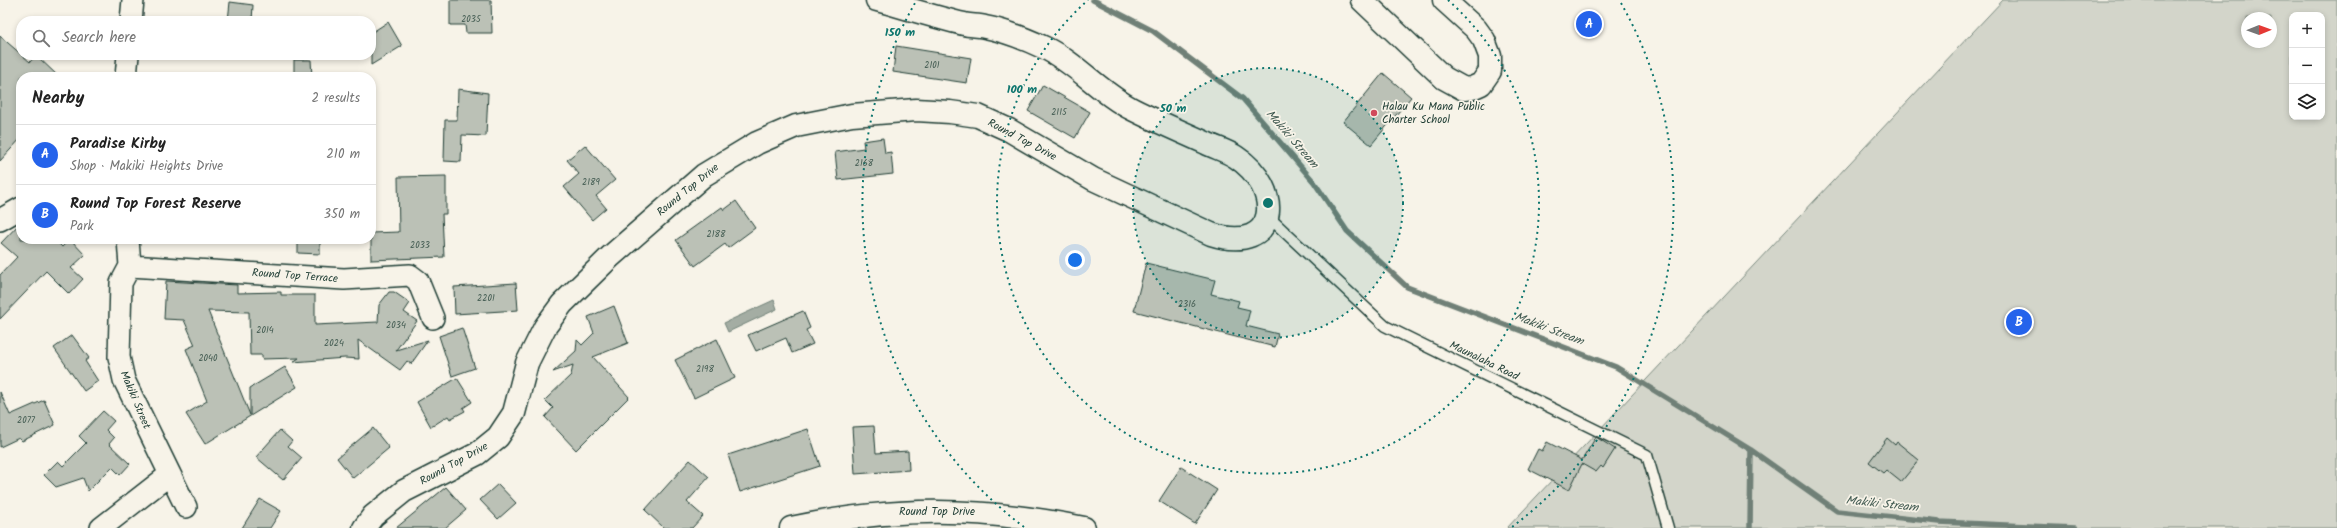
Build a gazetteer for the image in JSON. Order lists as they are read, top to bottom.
{
  "streets": {
    "street": ["Round Top Drive", "Round Top Terrace", "Makiki Street"],
    "lane": ["Maunalaha Road"]
  },
  "crossings": [
    ["Round Top Drive", "Maunalaha Road"],
    ["Round Top Terrace", "Makiki Street"]
  ],
  "water": ["Makiki Stream"],
  "places": ["Halau Ku Mana Public Charter School"],
  "house_numbers": [
    "2035",
    "2101",
    "2115",
    "2168",
    "2189",
    "2188",
    "2033",
    "2201",
    "2316",
    "2034",
    "2014",
    "2024",
    "2040",
    "2198",
    "2077"
  ],
  "north": "right",
  "page": {
    "pins": ["A", "B"],
    "map_buttons": ["+", "−"],
    "search": "Search here",
    "heading": ["Nearby", "2 results"],
    "list": [
      {
        "mark": "A",
        "name": "Paradise Kirby",
        "note": "Shop · Makiki Heights Drive",
        "value": "210 m"
      },
      {
        "mark": "B",
        "name": "Round Top Forest Reserve",
        "note": "Park",
        "value": "350 m"
      }
    ]
  },
  "rings": ["150 m", "100 m", "50 m"]
}
